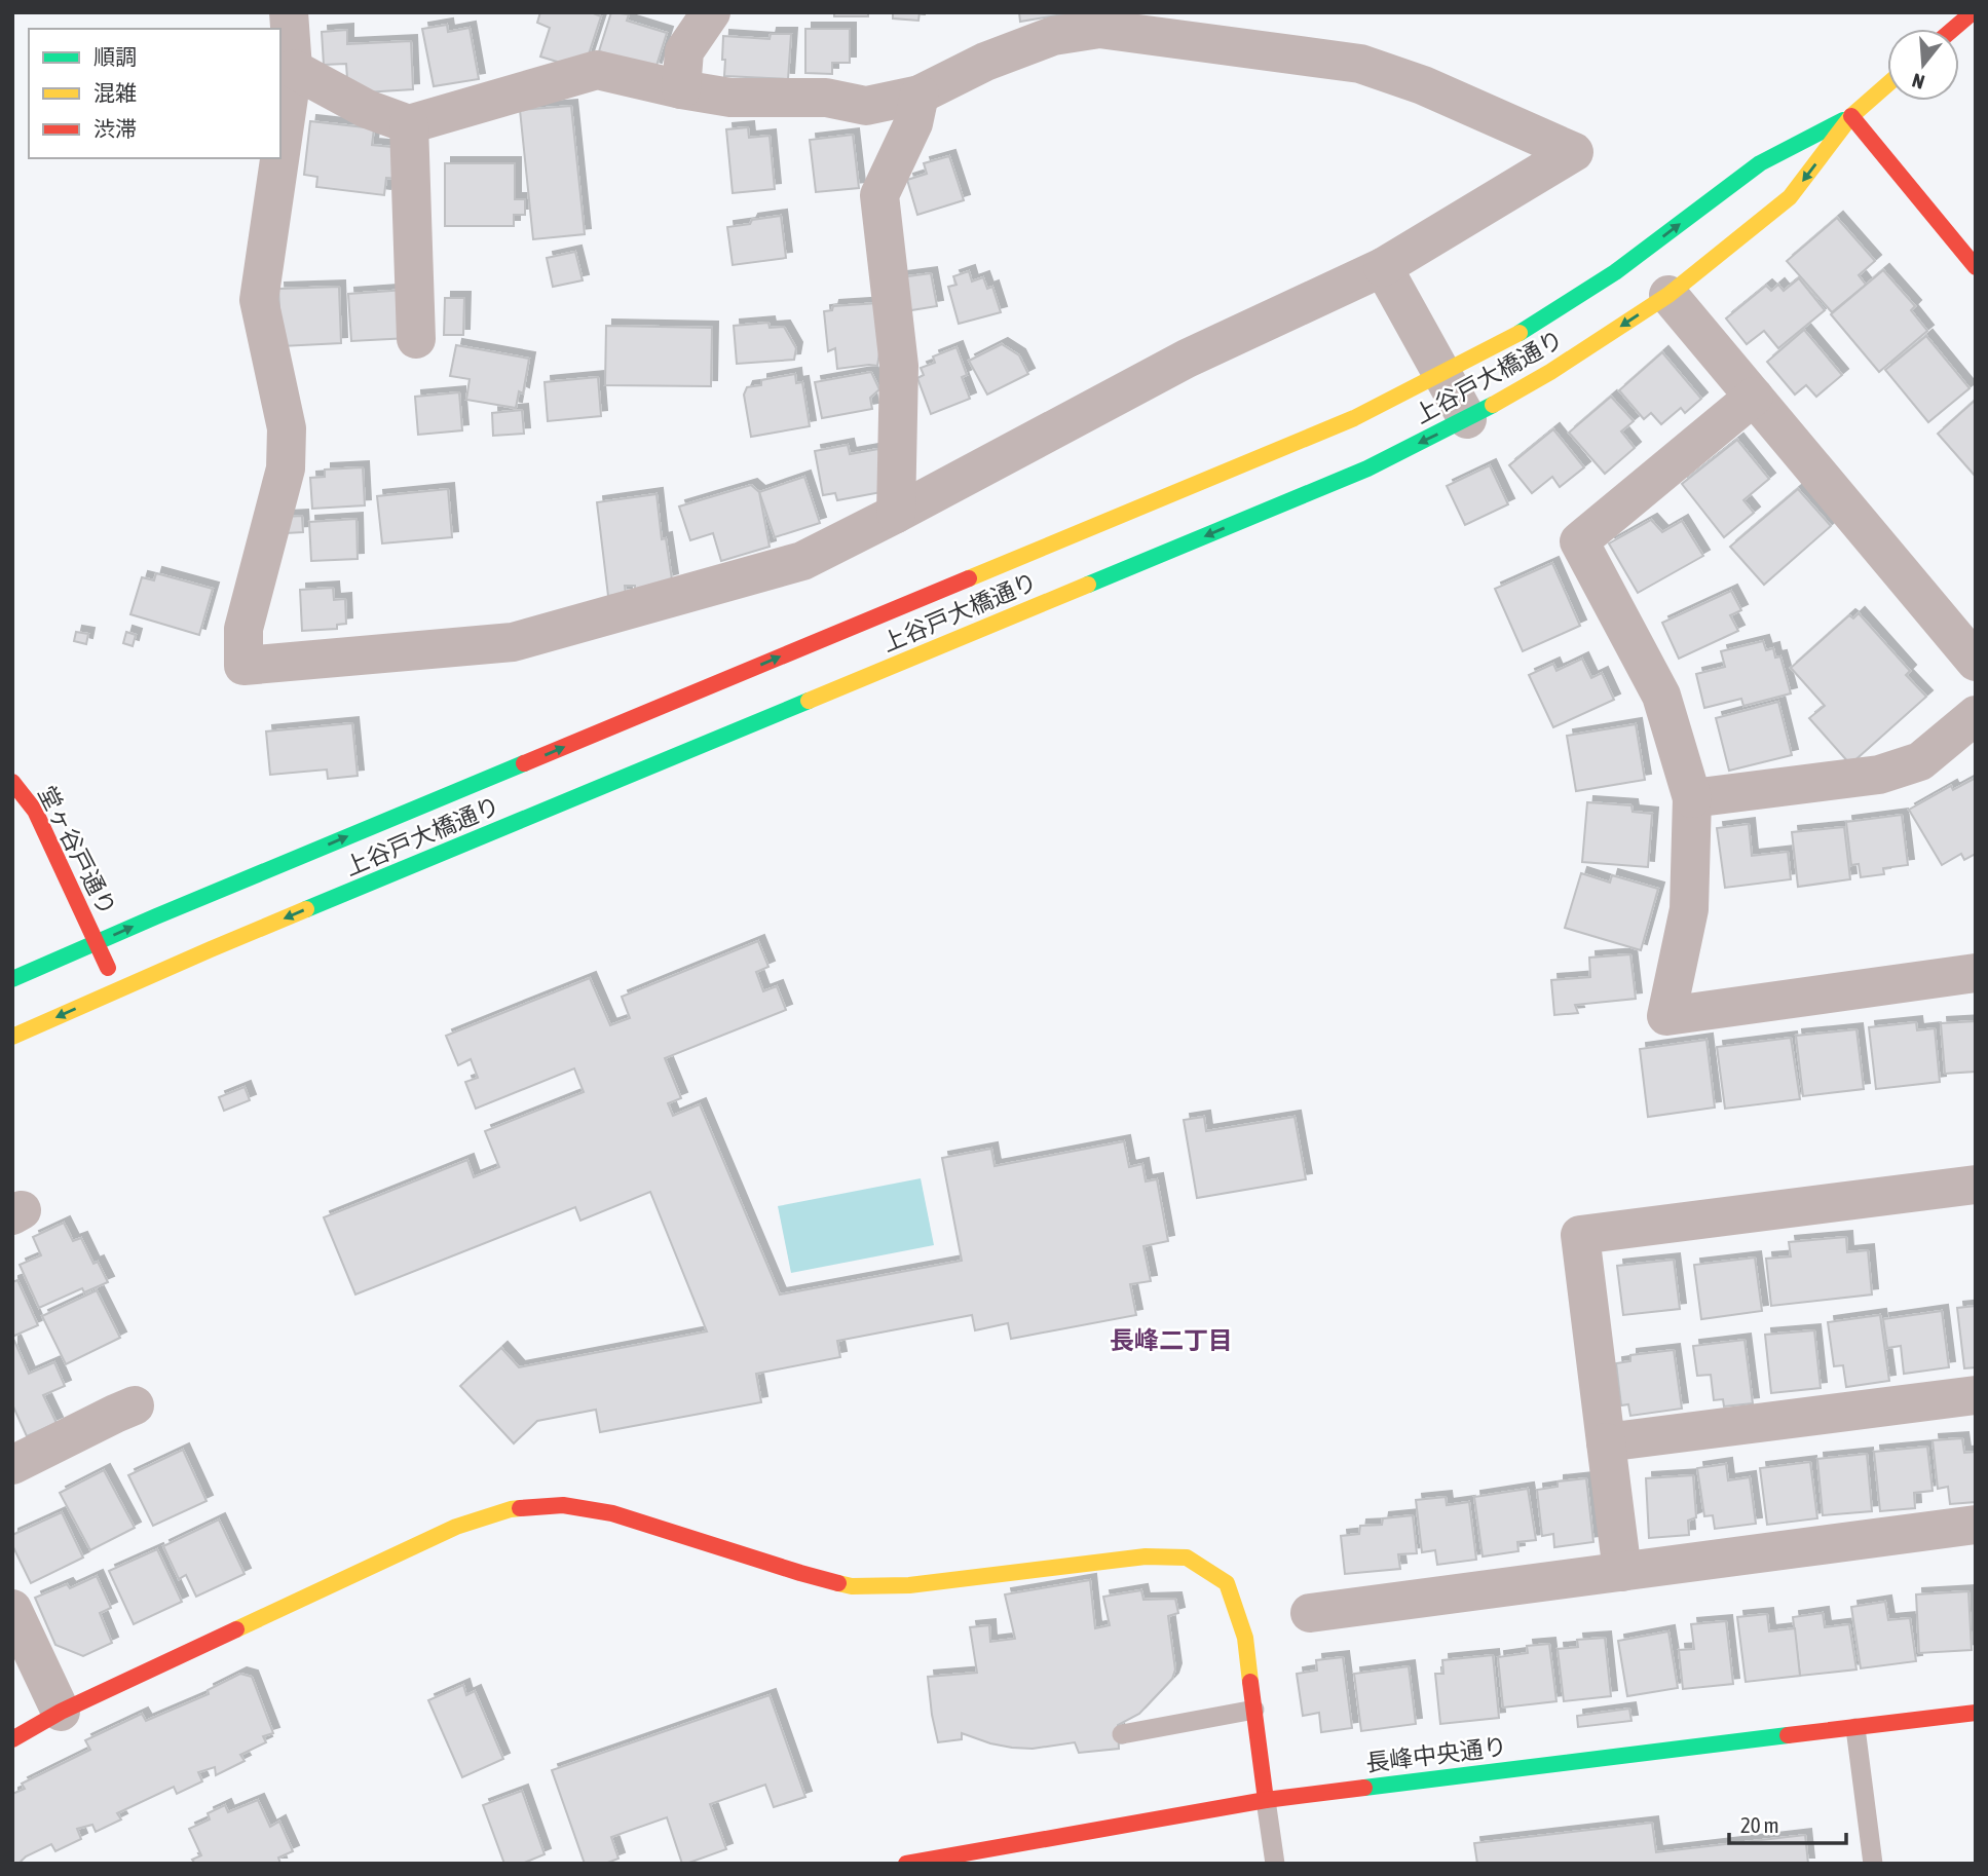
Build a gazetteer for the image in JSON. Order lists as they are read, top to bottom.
{
  "streets": {
    "street": ["上谷戸大橋通り", "堂ヶ谷戸通り", "長峰中央通り"]
  },
  "crossings": [
    ["上谷戸大橋通り", "堂ヶ谷戸通り"]
  ],
  "districts": ["長峰二丁目"],
  "legend": ["順調", "混雑", "渋滞"],
  "scale_bar": "20 m",
  "north": "bottom"
}
